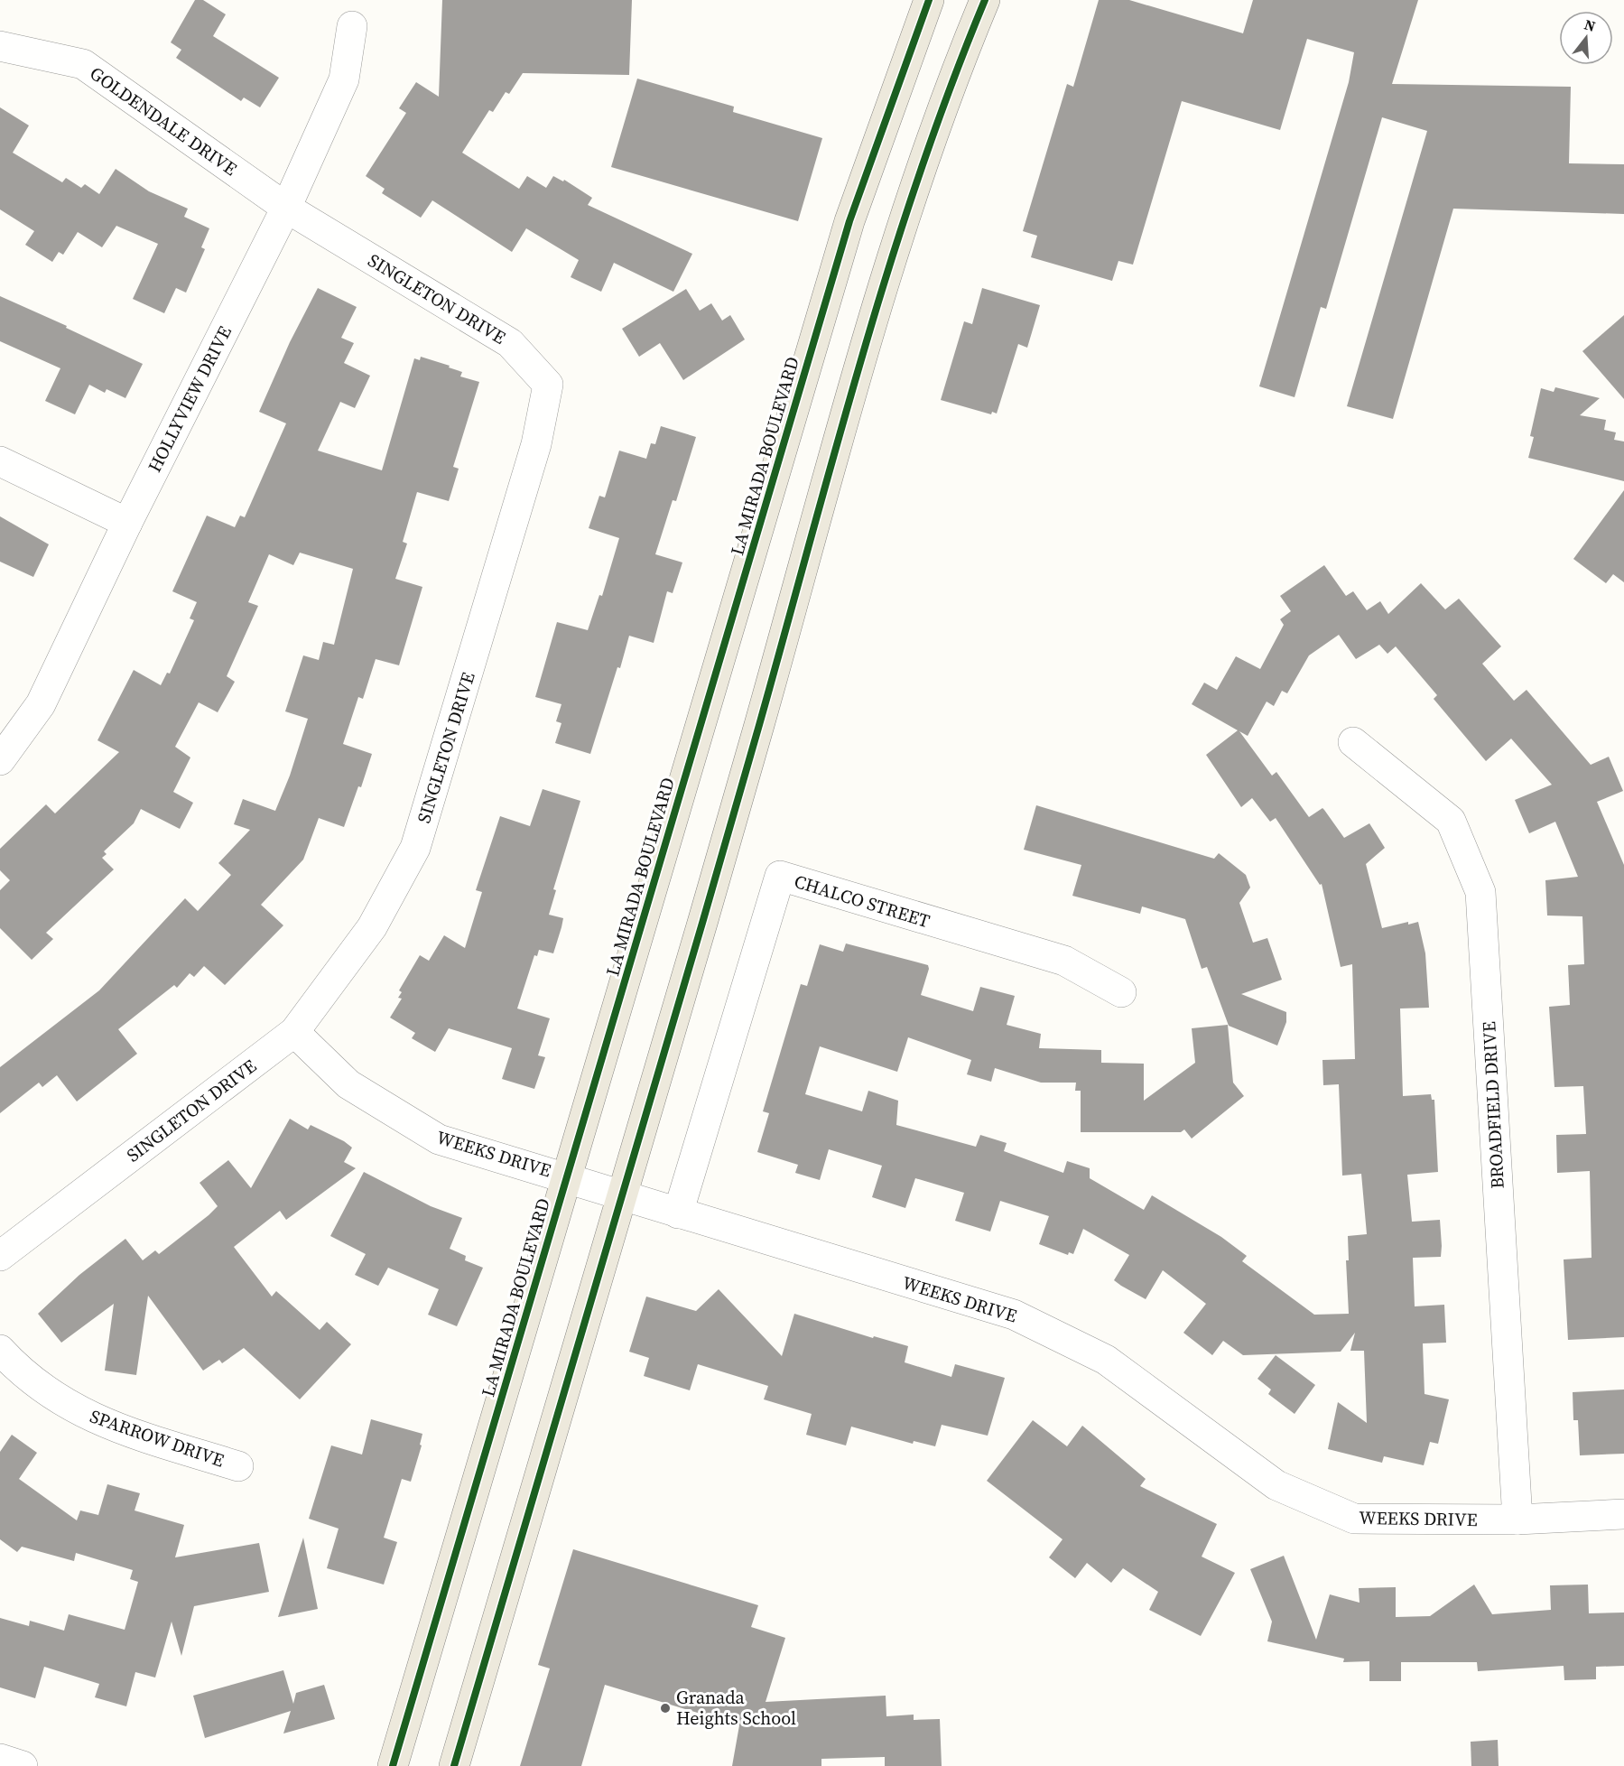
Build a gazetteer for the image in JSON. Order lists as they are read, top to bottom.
{
  "streets": {
    "main road": ["LA MIRADA BOULEVARD"],
    "street": [
      "GOLDENDALE DRIVE",
      "SINGLETON DRIVE",
      "HOLLYVIEW DRIVE",
      "CHALCO STREET",
      "BROADFIELD DRIVE",
      "WEEKS DRIVE",
      "SPARROW DRIVE"
    ]
  },
  "crossings": [
    ["GOLDENDALE DRIVE", "SINGLETON DRIVE"],
    ["GOLDENDALE DRIVE", "HOLLYVIEW DRIVE"],
    ["SINGLETON DRIVE", "HOLLYVIEW DRIVE"],
    ["SINGLETON DRIVE", "WEEKS DRIVE"],
    ["LA MIRADA BOULEVARD", "WEEKS DRIVE"],
    ["CHALCO STREET", "WEEKS DRIVE"],
    ["BROADFIELD DRIVE", "WEEKS DRIVE"]
  ],
  "places": ["Granada Heights School"],
  "north": "top"
}
